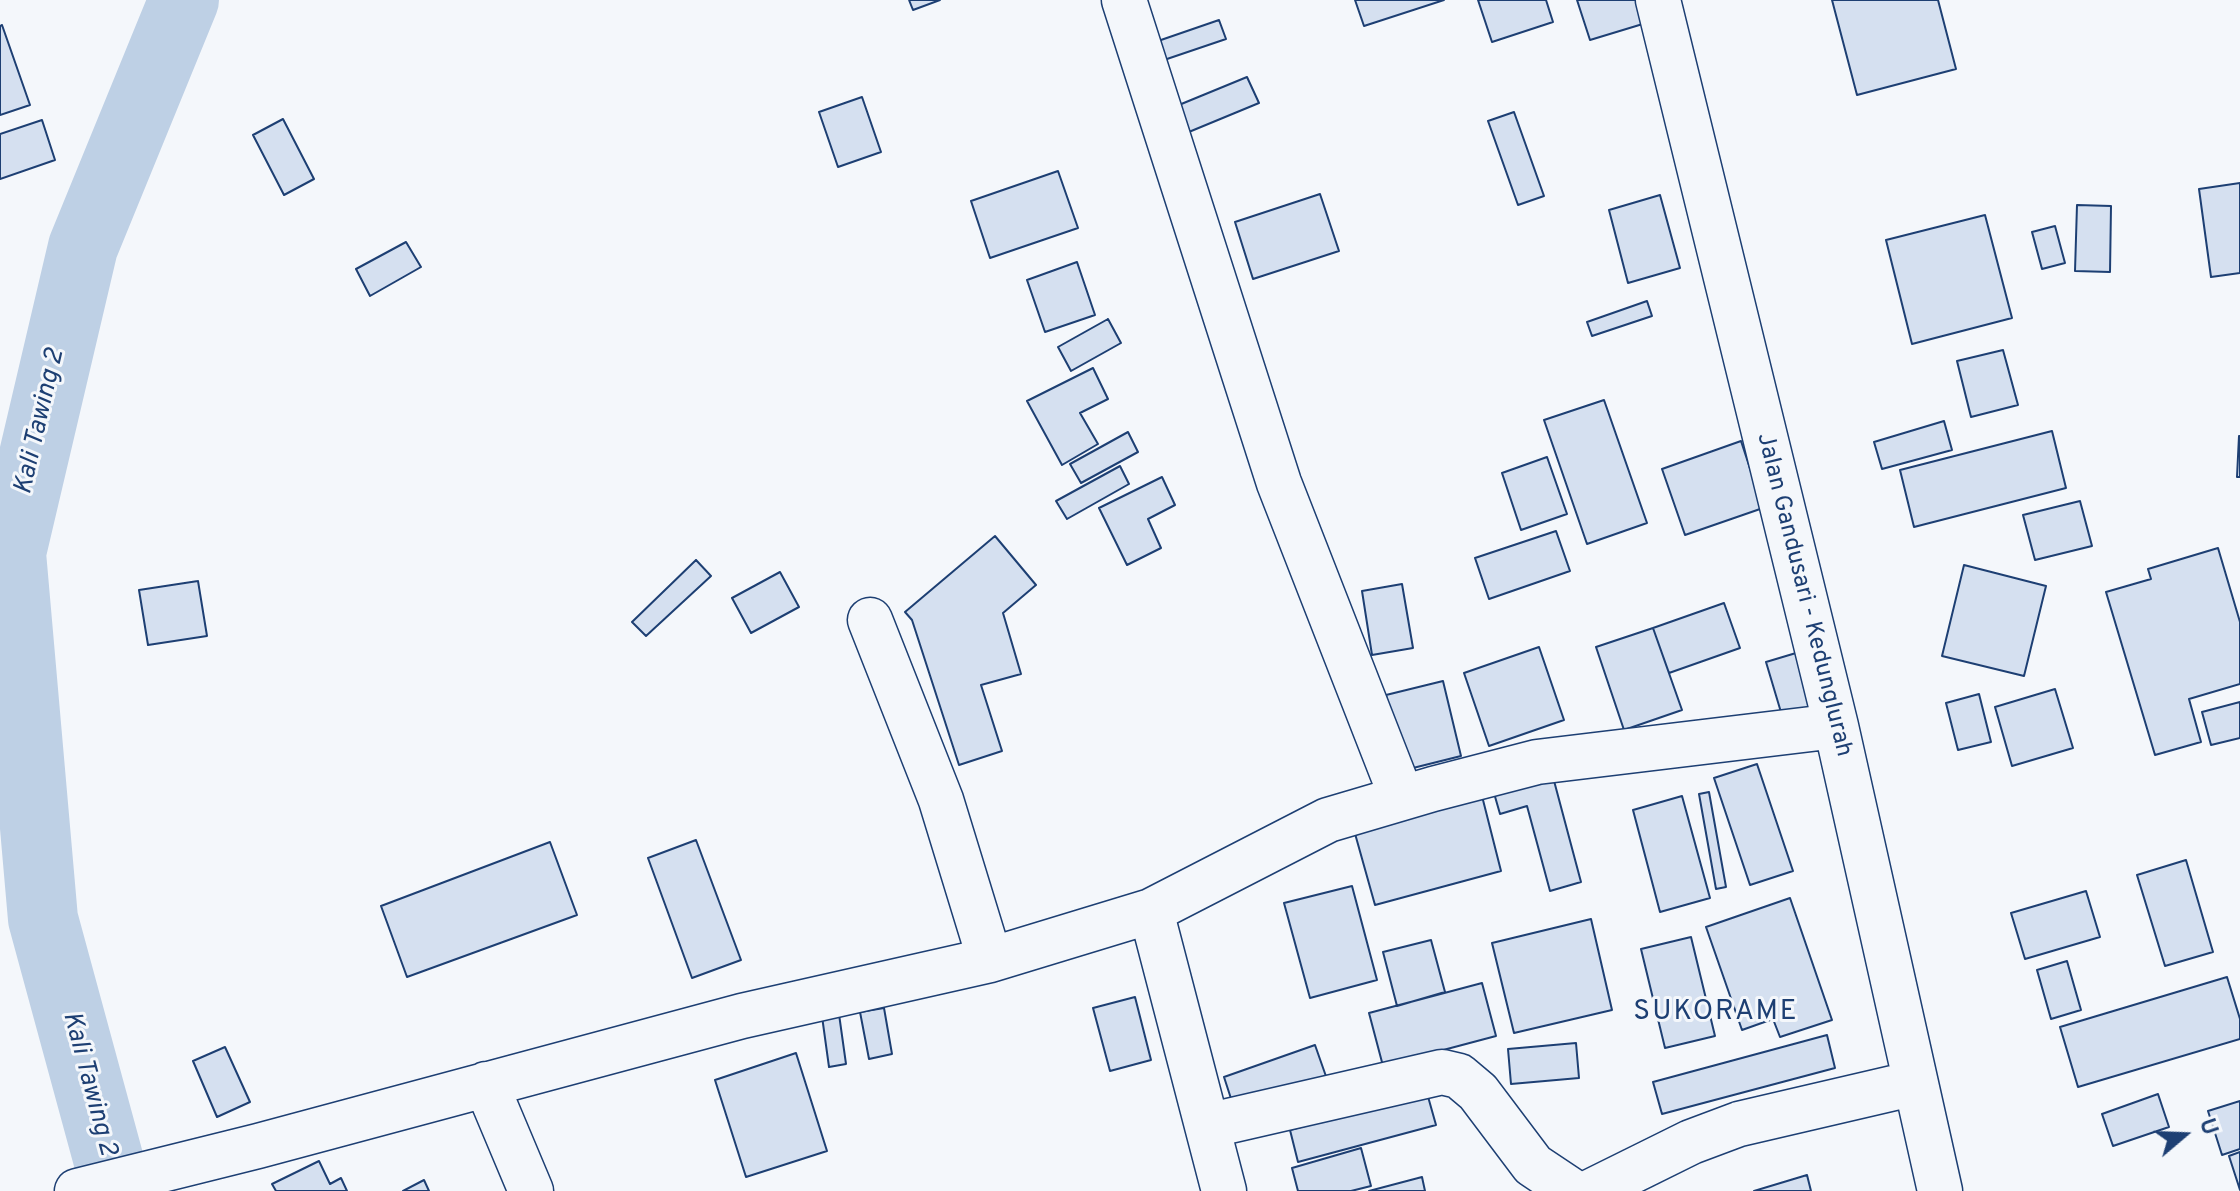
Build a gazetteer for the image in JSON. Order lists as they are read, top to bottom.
{
  "streets": {
    "street": ["Jalan Gandusari - Kedunglurah"]
  },
  "districts": ["SUKORAME"],
  "water": ["Kali Tawing 2"],
  "north": "right"
}
